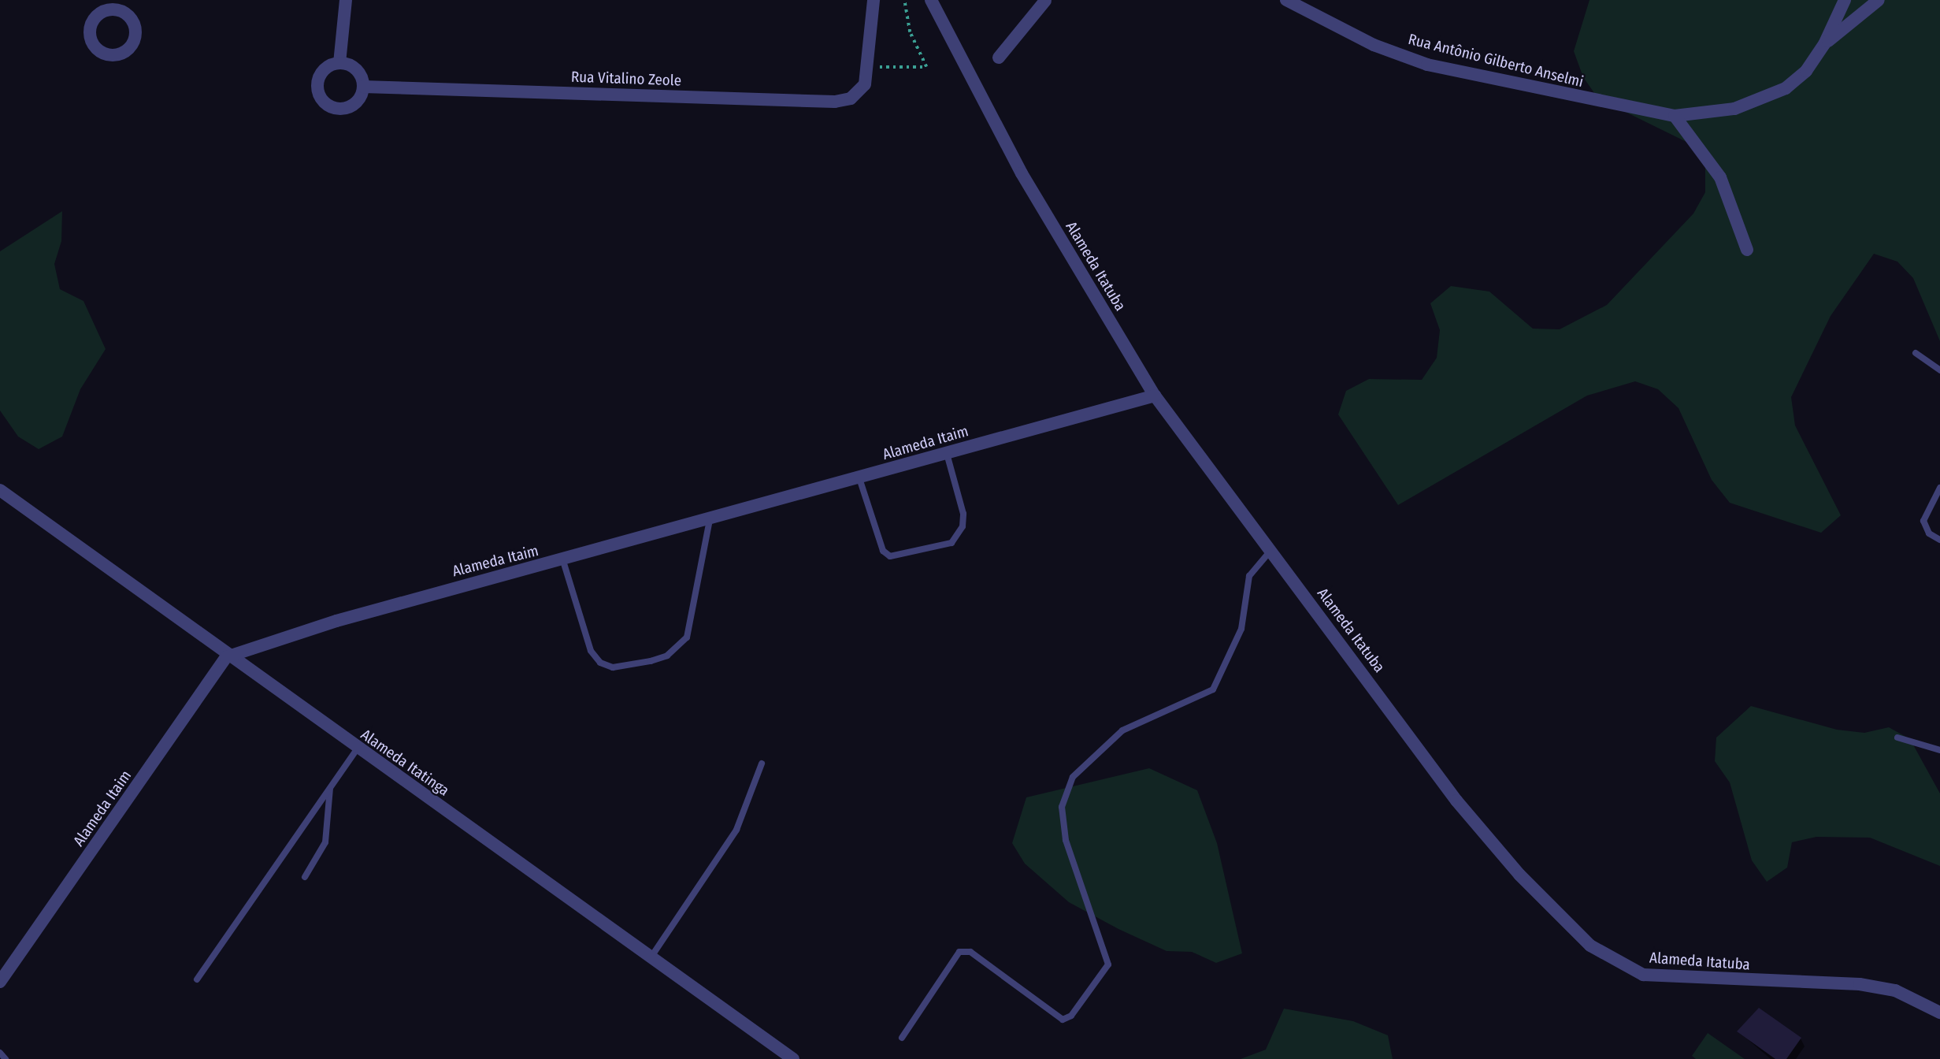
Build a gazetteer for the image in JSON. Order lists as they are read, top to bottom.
{
  "streets": {
    "street": [
      "Rua Antônio Gilberto Anselmi",
      "Rua Vitalino Zeole",
      "Alameda Itatuba",
      "Alameda Itaim",
      "Alameda Itatinga"
    ]
  },
  "crossings": [
    ["Alameda Itatuba", "Alameda Itaim"],
    ["Alameda Itaim", "Alameda Itatinga"]
  ]
}
